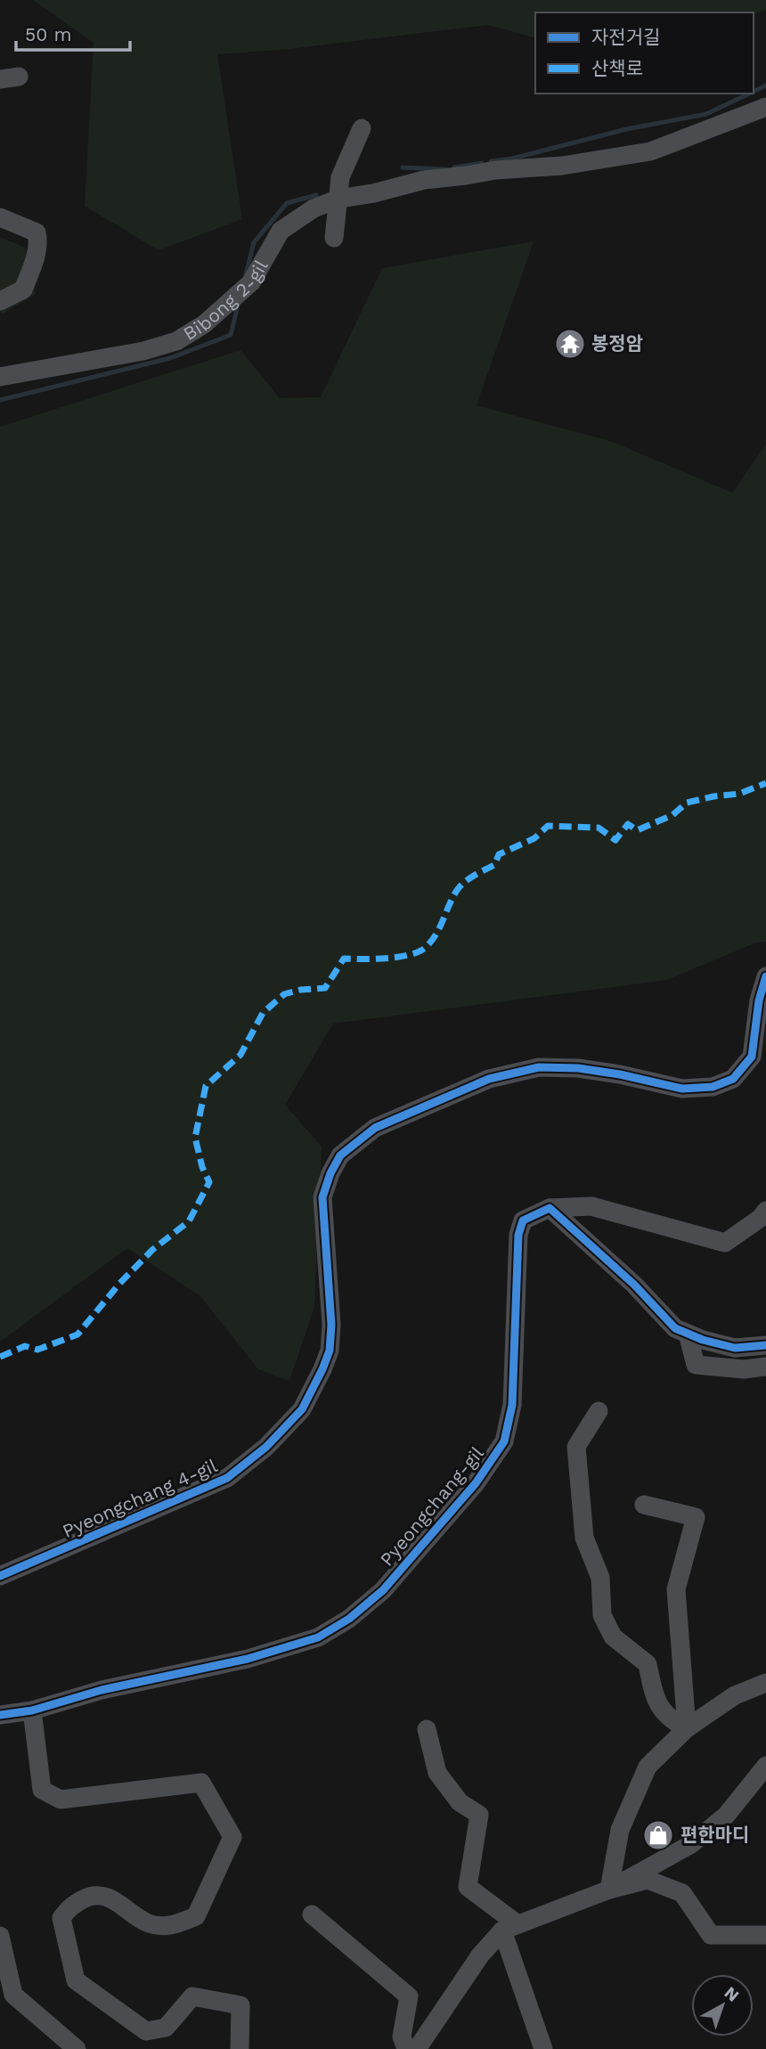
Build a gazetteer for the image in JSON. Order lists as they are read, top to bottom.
{
  "streets": {
    "street": ["Bibong 2-gil", "Pyeongchang 4-gil", "Pyeongchang-gil"]
  },
  "places": {
    "temple": ["봉정암"],
    "shop": ["편한마디"]
  },
  "legend": ["자전거길", "산책로"],
  "scale_bar": "50 m",
  "north": "top right"
}
